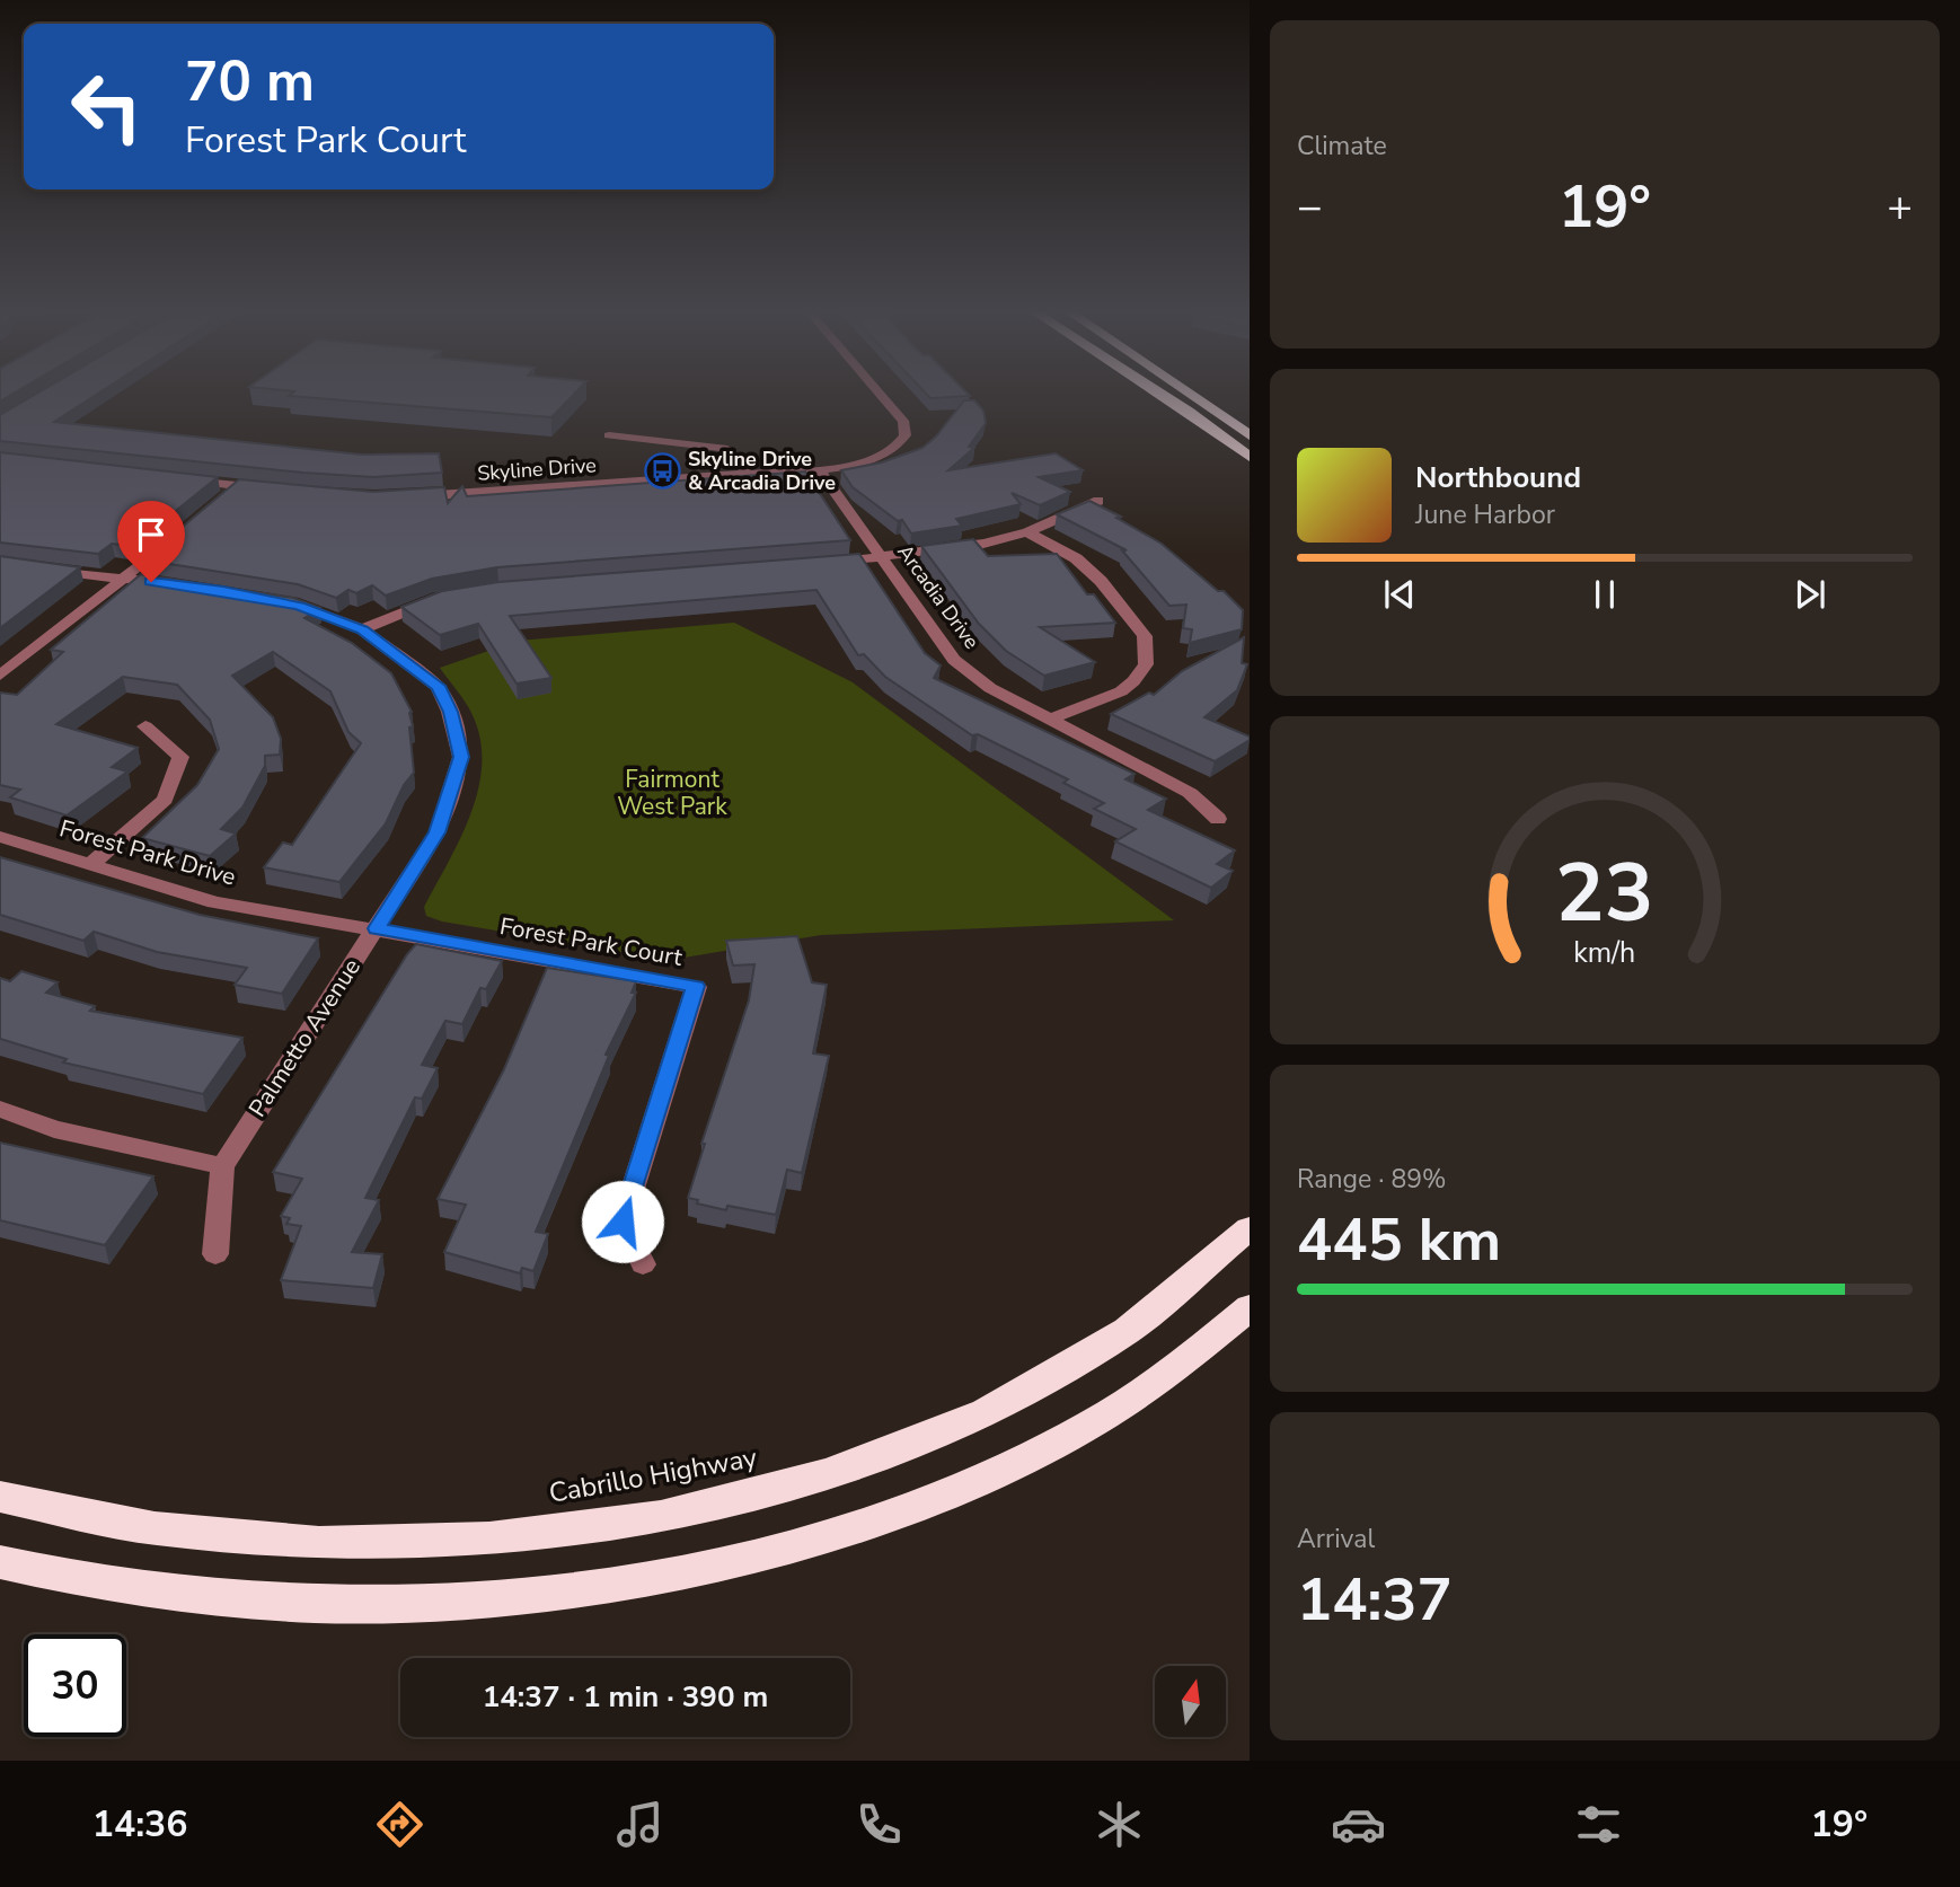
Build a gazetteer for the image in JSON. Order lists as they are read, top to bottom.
{
  "streets": {
    "highway": ["Cabrillo Highway"],
    "street": [
      "Skyline Drive",
      "Arcadia Drive",
      "Forest Park Drive",
      "Forest Park Court",
      "Palmetto Avenue"
    ]
  },
  "crossings": [
    ["Skyline Drive", "Arcadia Drive"],
    ["Forest Park Drive", "Forest Park Court"],
    ["Forest Park Drive", "Palmetto Avenue"],
    ["Forest Park Court", "Palmetto Avenue"]
  ],
  "parks": ["Fairmont West Park"],
  "places": {
    "bus stop": ["Skyline Drive & Arcadia Drive"]
  },
  "north": "top",
  "page": {
    "tile": [
      "Climate",
      ["Range · 89%", "445 km"],
      ["Arrival", "14:37"]
    ],
    "turn": ["70 m", "Forest Park Court"],
    "heat": ["−", "19°", "+"],
    "song": ["Northbound", "June Harbor"],
    "limit": "30",
    "trip": "14:37 · 1 min · 390 m",
    "tabs": ["14:36", "19°"],
    "gauge": ["23", "km/h"]
  }
}
